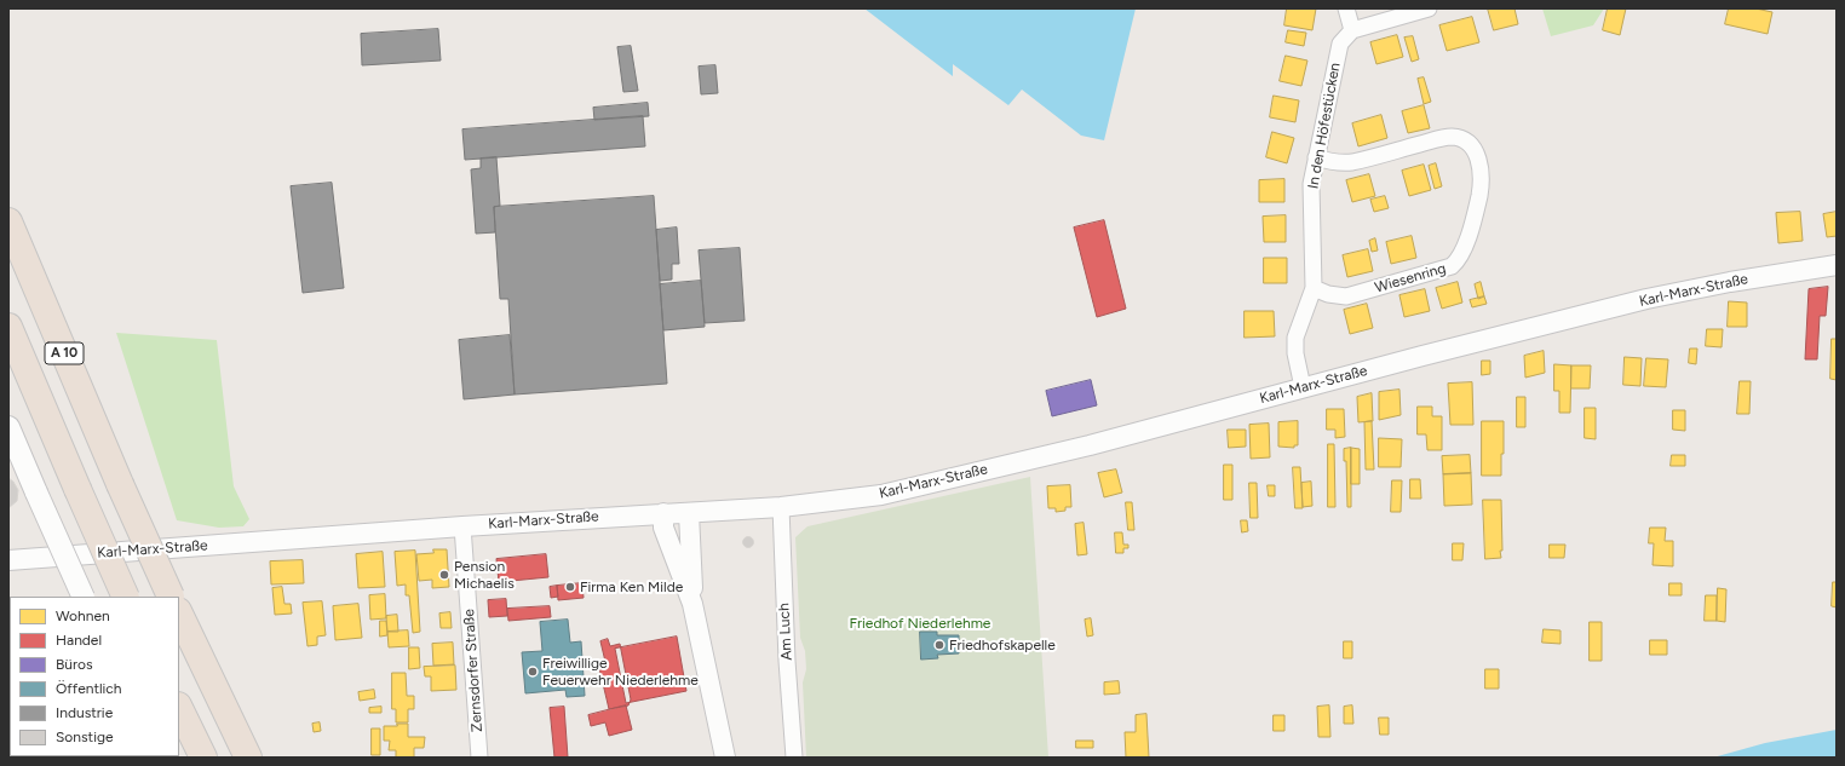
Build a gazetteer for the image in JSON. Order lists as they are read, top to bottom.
{
  "streets": {
    "highway": ["A 10"],
    "street": [
      "In den Höfestücken",
      "Wiesenring",
      "Karl-Marx-Straße",
      "Am Luch",
      "Zernsdorfer Straße"
    ]
  },
  "crossings": [
    ["In den Höfestücken", "Wiesenring"],
    ["In den Höfestücken", "Karl-Marx-Straße"],
    ["Karl-Marx-Straße", "Am Luch"],
    ["Karl-Marx-Straße", "Zernsdorfer Straße"]
  ],
  "parks": ["Friedhof Niederlehme"],
  "places": [
    "Pension Michaelis",
    "Firma Ken Milde",
    "Friedhofskapelle",
    "Freiwillige Feuerwehr Niederlehme"
  ],
  "legend": [
    "Wohnen",
    "Handel",
    "Büros",
    "Öffentlich",
    "Industrie",
    "Sonstige"
  ]
}
